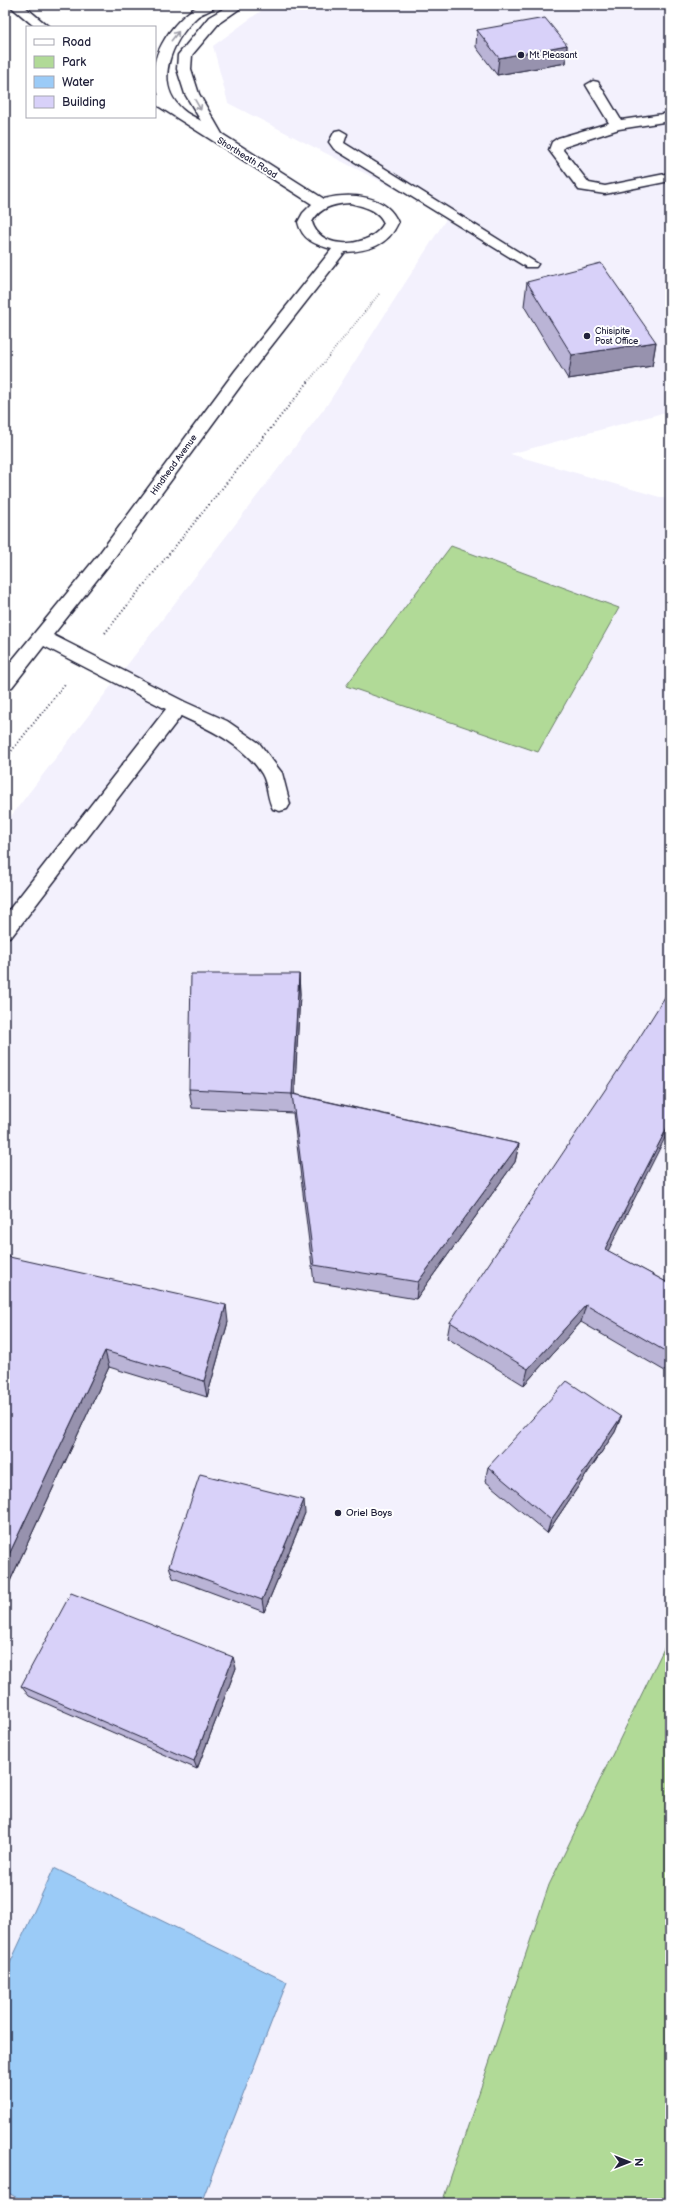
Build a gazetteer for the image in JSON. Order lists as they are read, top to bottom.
{
  "streets": {
    "street": ["Shortheath Road", "Hindhead Avenue"]
  },
  "crossings": [
    ["Shortheath Road", "Hindhead Avenue"]
  ],
  "places": ["Mt Pleasant", "Chisipite Post Office", "Oriel Boys"],
  "legend": [
    "Road",
    "Park",
    "Water",
    "Building"
  ],
  "north": "right"
}
